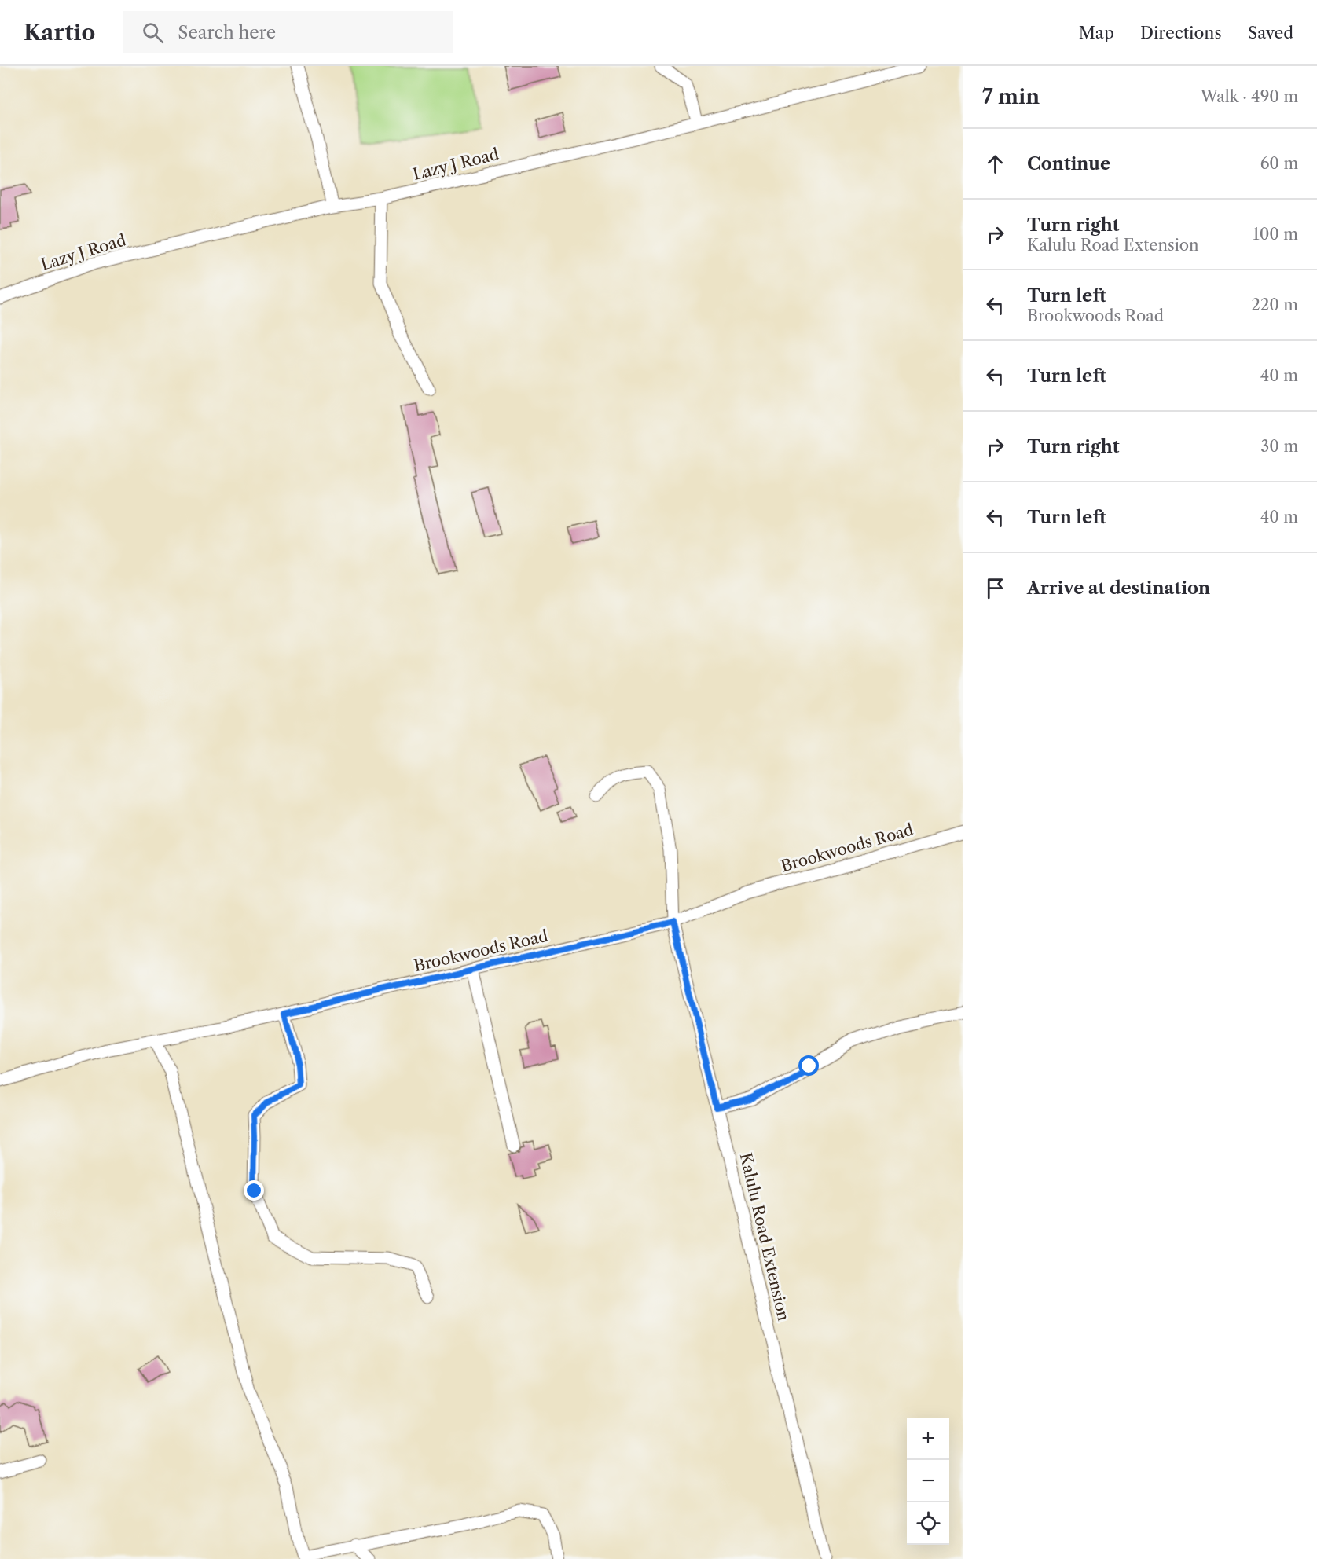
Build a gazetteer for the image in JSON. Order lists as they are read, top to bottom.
{
  "streets": {
    "street": ["Lazy J Road", "Brookwoods Road", "Kalulu Road Extension"]
  },
  "crossings": [
    ["Brookwoods Road", "Kalulu Road Extension"]
  ],
  "page": {
    "header": "Kartio",
    "search": "Search here",
    "nav": ["Map", "Directions", "Saved"],
    "heading": ["7 min", "Walk · 490 m"],
    "list": [
      ["Continue", "60 m"],
      ["Turn right", "Kalulu Road Extension", "100 m"],
      ["Turn left", "Brookwoods Road", "220 m"],
      ["Turn left", "40 m"],
      ["Turn right", "30 m"],
      ["Turn left", "40 m"],
      "Arrive at destination"
    ],
    "map_buttons": ["+", "−"]
  }
}
